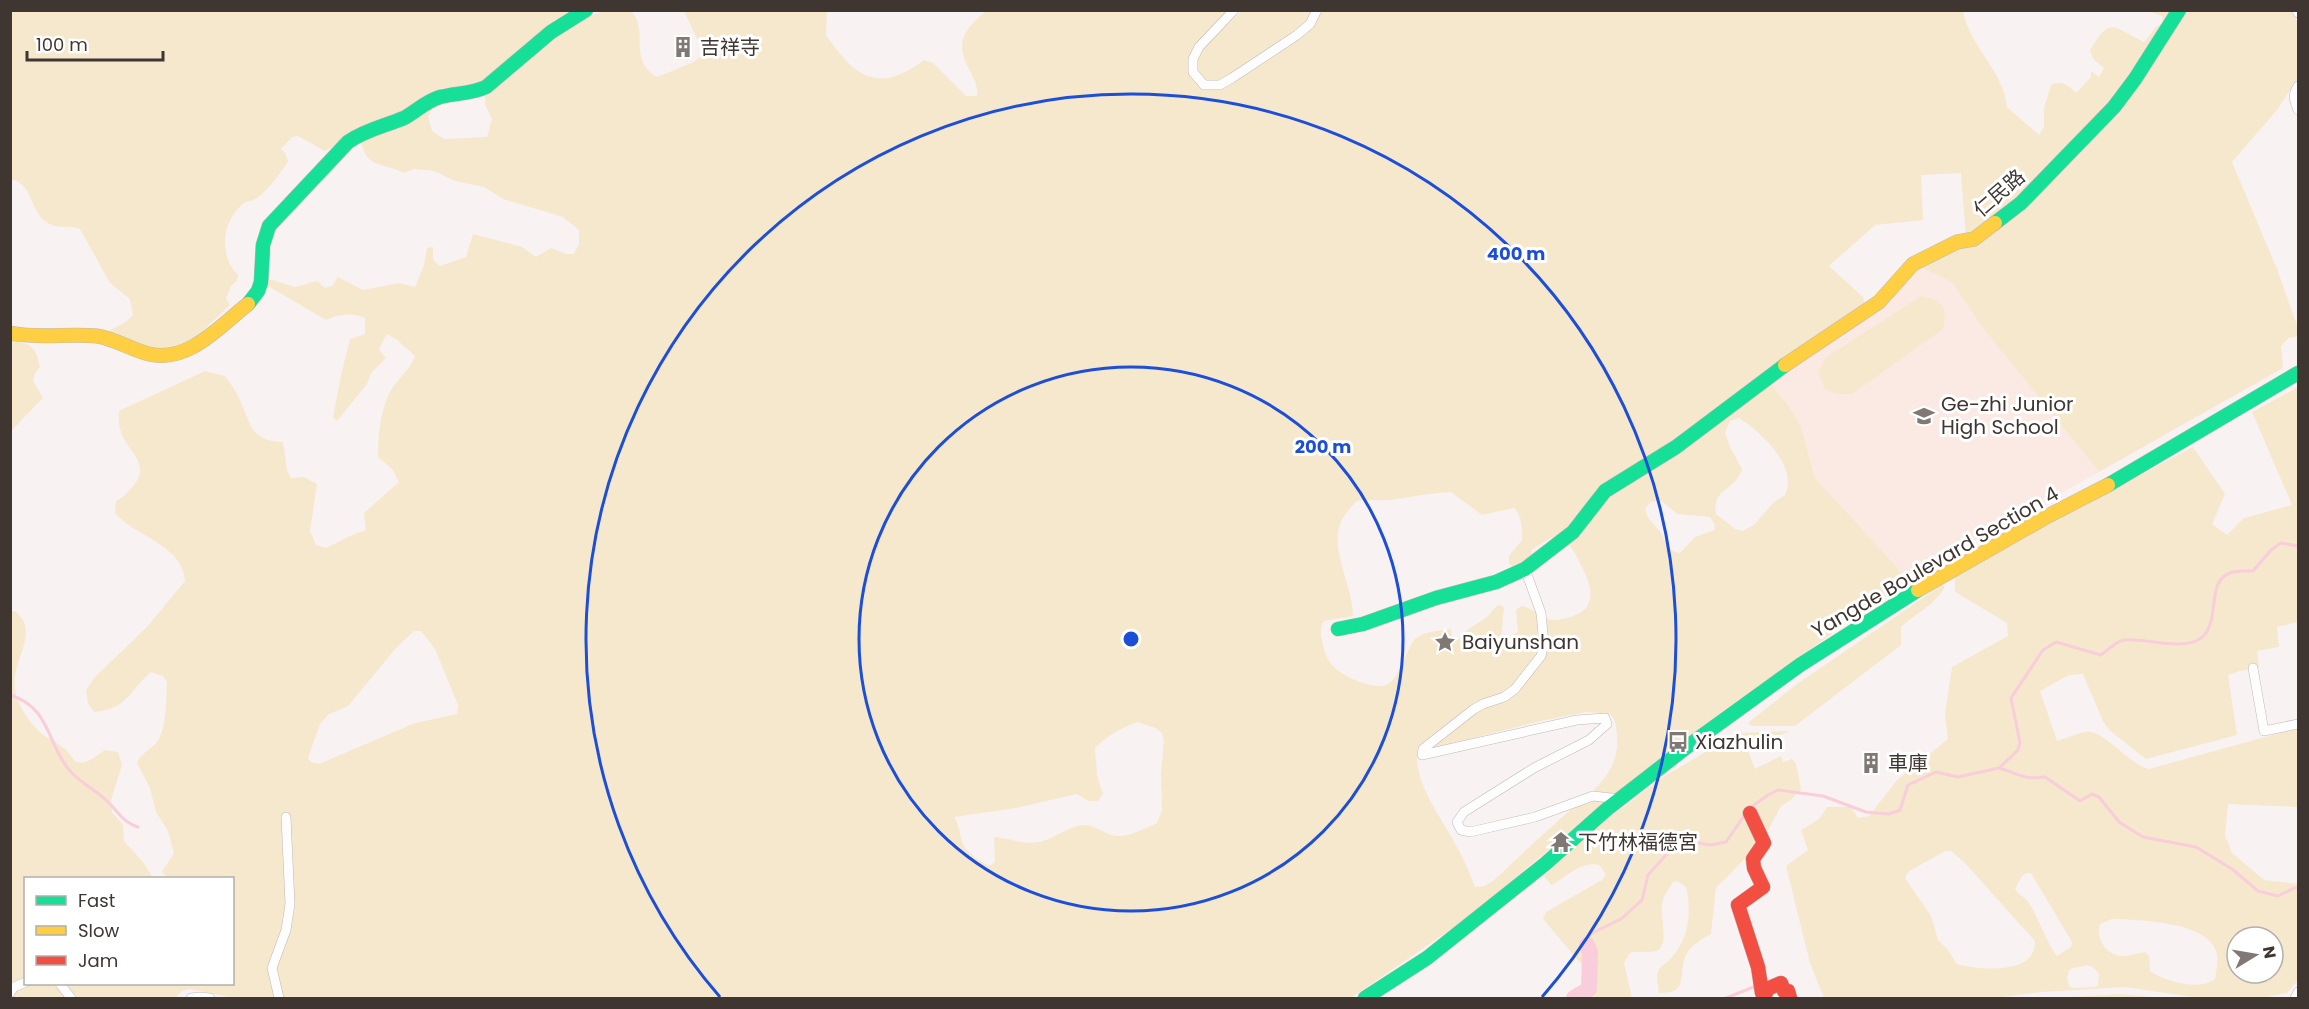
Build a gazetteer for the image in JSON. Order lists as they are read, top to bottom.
{
  "streets": {
    "street": ["仁民路", "Yangde Boulevard Section 4"]
  },
  "places": {
    "building": ["吉祥寺", "車庫"],
    "school or university": ["Ge-zhi Junior High School"],
    "place": ["Baiyunshan"],
    "bus stop": ["Xiazhulin"],
    "temple": ["下竹林福德宮"]
  },
  "legend": ["Fast", "Slow", "Jam"],
  "scale_bar": "100 m",
  "north": "right",
  "rings": ["400 m", "200 m"]
}
